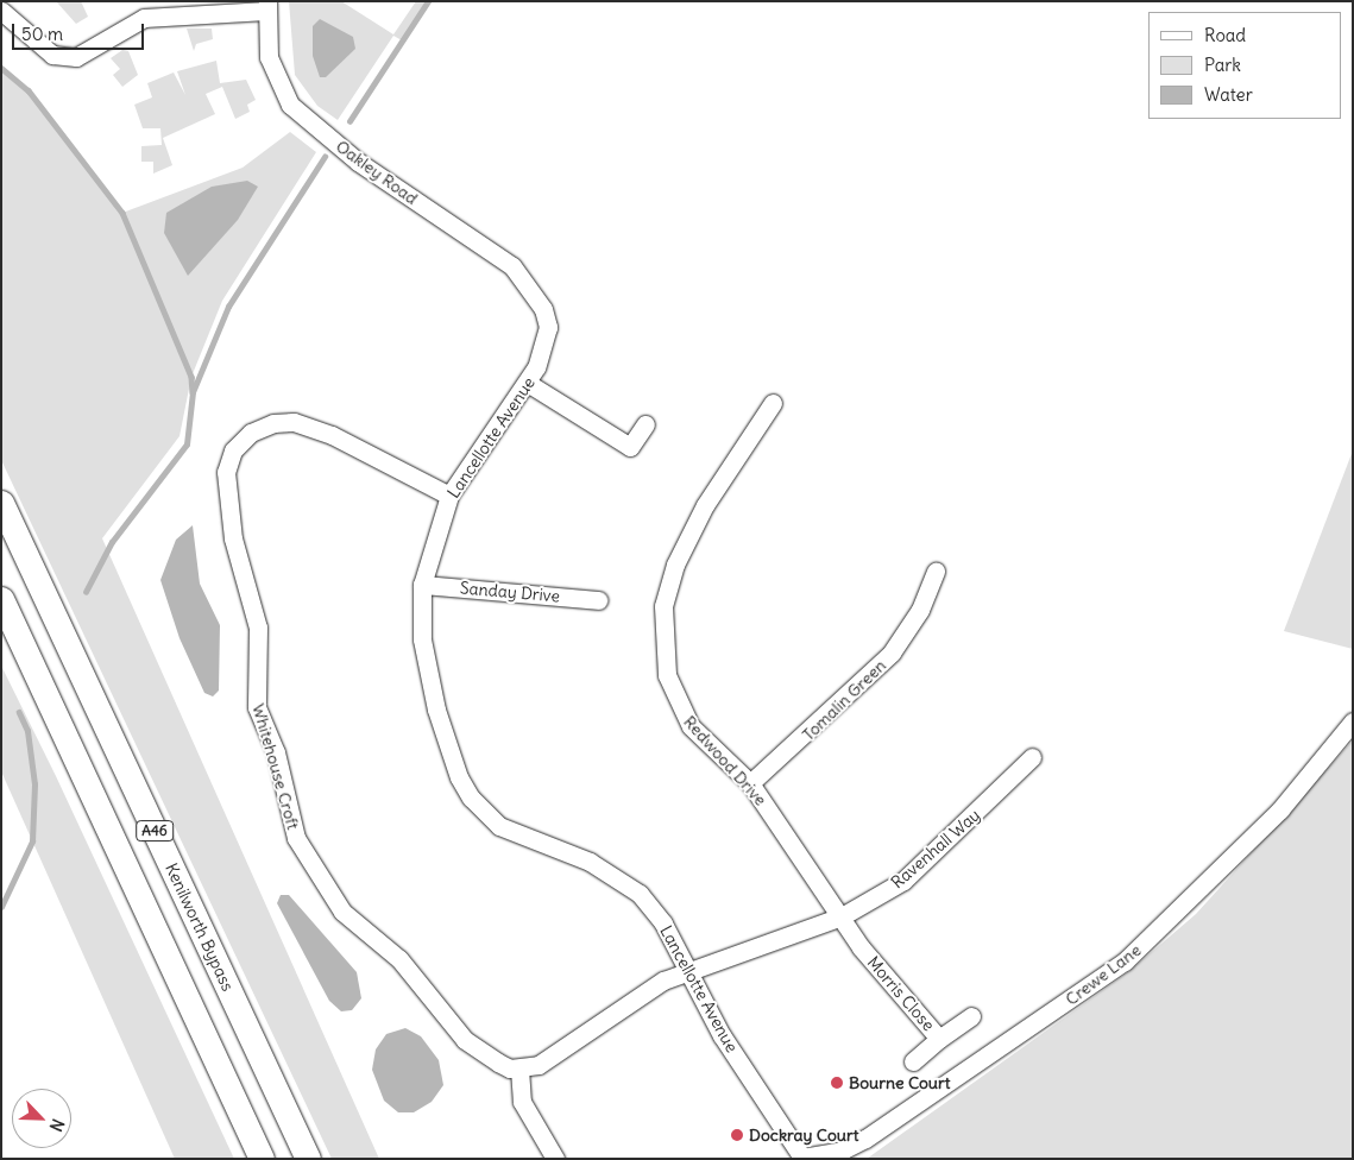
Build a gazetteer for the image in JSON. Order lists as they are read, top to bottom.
{
  "streets": {
    "highway": ["A46", "Kenilworth Bypass"],
    "street": [
      "Oakley Road",
      "Lancellotte Avenue",
      "Sanday Drive",
      "Tomalin Green",
      "Redwood Drive",
      "Whitehouse Croft",
      "Ravenhall Way",
      "Crewe Lane",
      "Morris Close"
    ]
  },
  "crossings": [
    ["Oakley Road", "Lancellotte Avenue"],
    ["Lancellotte Avenue", "Sanday Drive"],
    ["Lancellotte Avenue", "Whitehouse Croft"],
    ["Lancellotte Avenue", "Ravenhall Way"],
    ["Lancellotte Avenue", "Crewe Lane"],
    ["Tomalin Green", "Redwood Drive"],
    ["Redwood Drive", "Ravenhall Way"],
    ["Redwood Drive", "Morris Close"],
    ["Ravenhall Way", "Morris Close"]
  ],
  "places": ["Bourne Court", "Dockray Court"],
  "legend": ["Road", "Park", "Water"],
  "scale_bar": "50 m",
  "north": "bottom right"
}
